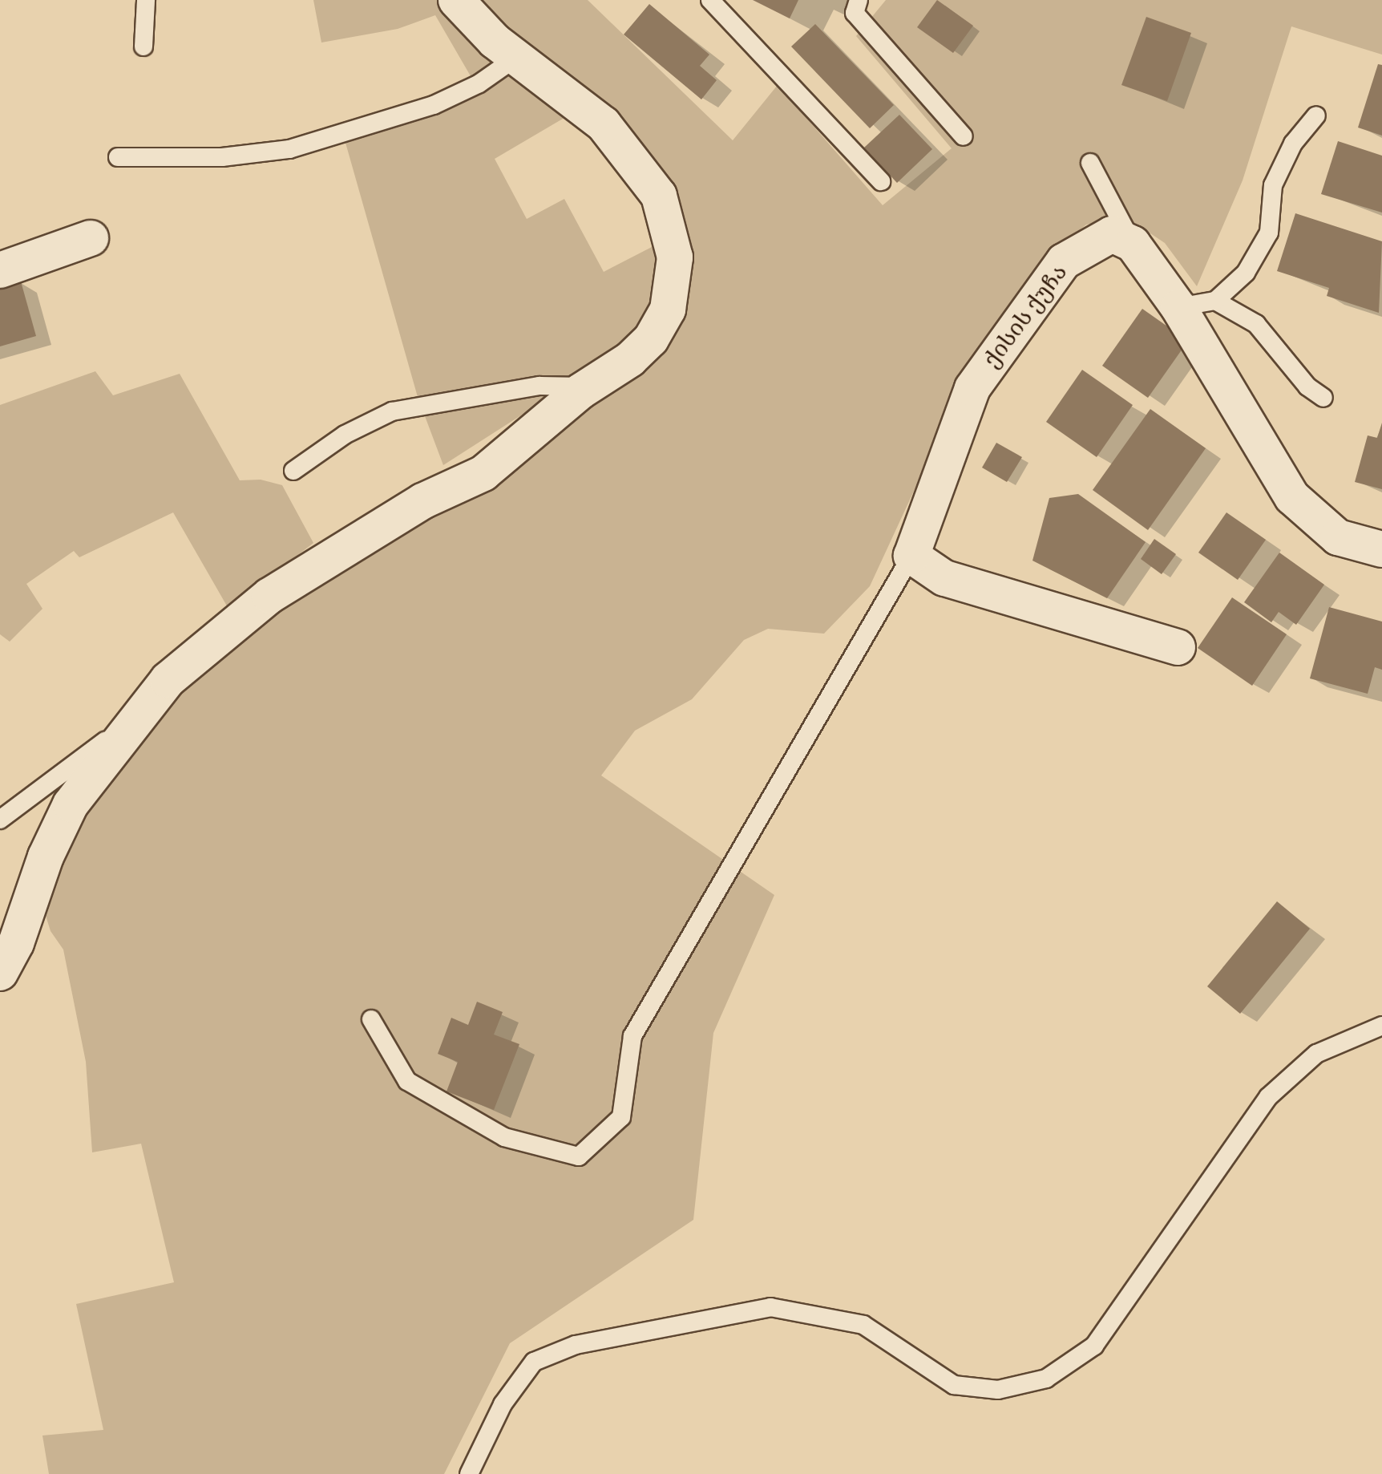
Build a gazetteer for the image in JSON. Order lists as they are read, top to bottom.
{
  "streets": {
    "street": ["ქისის ქუჩა"]
  }
}
